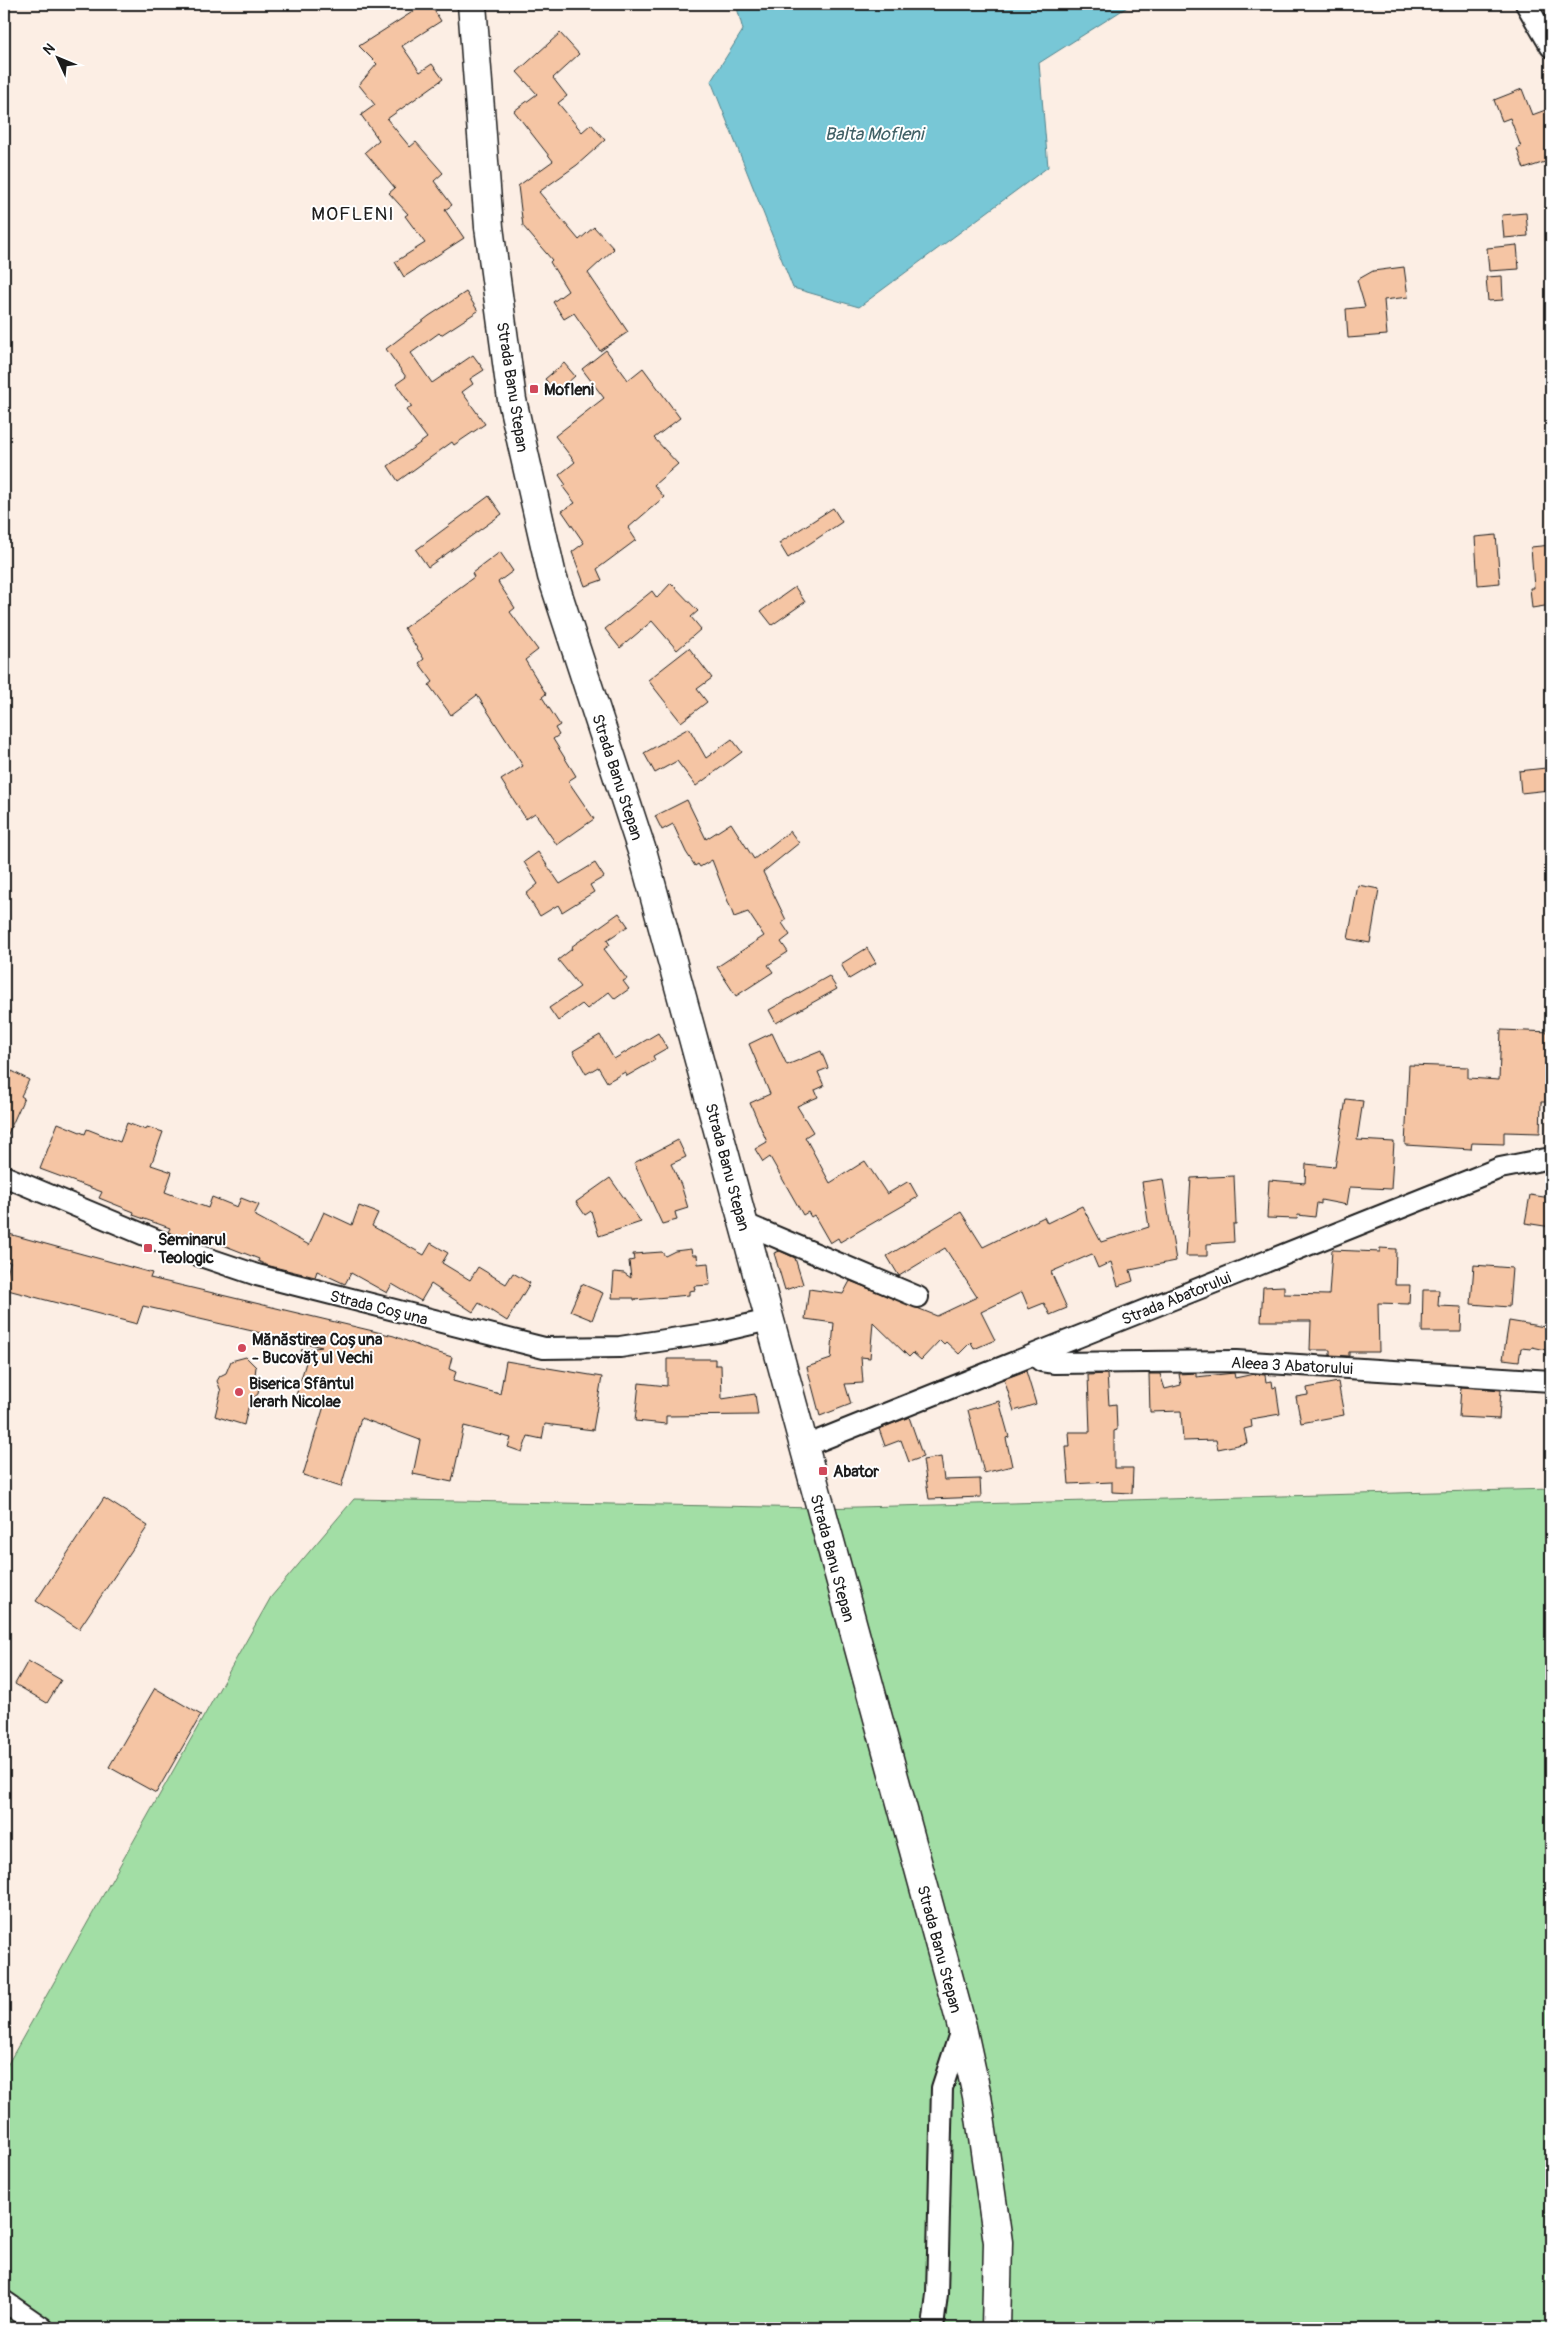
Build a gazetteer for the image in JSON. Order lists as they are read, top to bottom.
{
  "streets": {
    "main road": ["Strada Banu Stepan"],
    "street": ["Strada Abatorului", "Strada Coșuna", "Aleea 3 Abatorului"]
  },
  "crossings": [
    ["Strada Banu Stepan", "Strada Abatorului"],
    ["Strada Banu Stepan", "Strada Coșuna"],
    ["Strada Abatorului", "Aleea 3 Abatorului"]
  ],
  "districts": ["MOFLENI"],
  "water": ["Balta Mofleni"],
  "places": {
    "transit": ["Mofleni", "Seminarul Teologic", "Abator"],
    "other": ["Mănăstirea Coșuna - Bucovățul Vechi", "Biserica Sfântul Ierarh Nicolae"]
  },
  "north": "top left"
}
